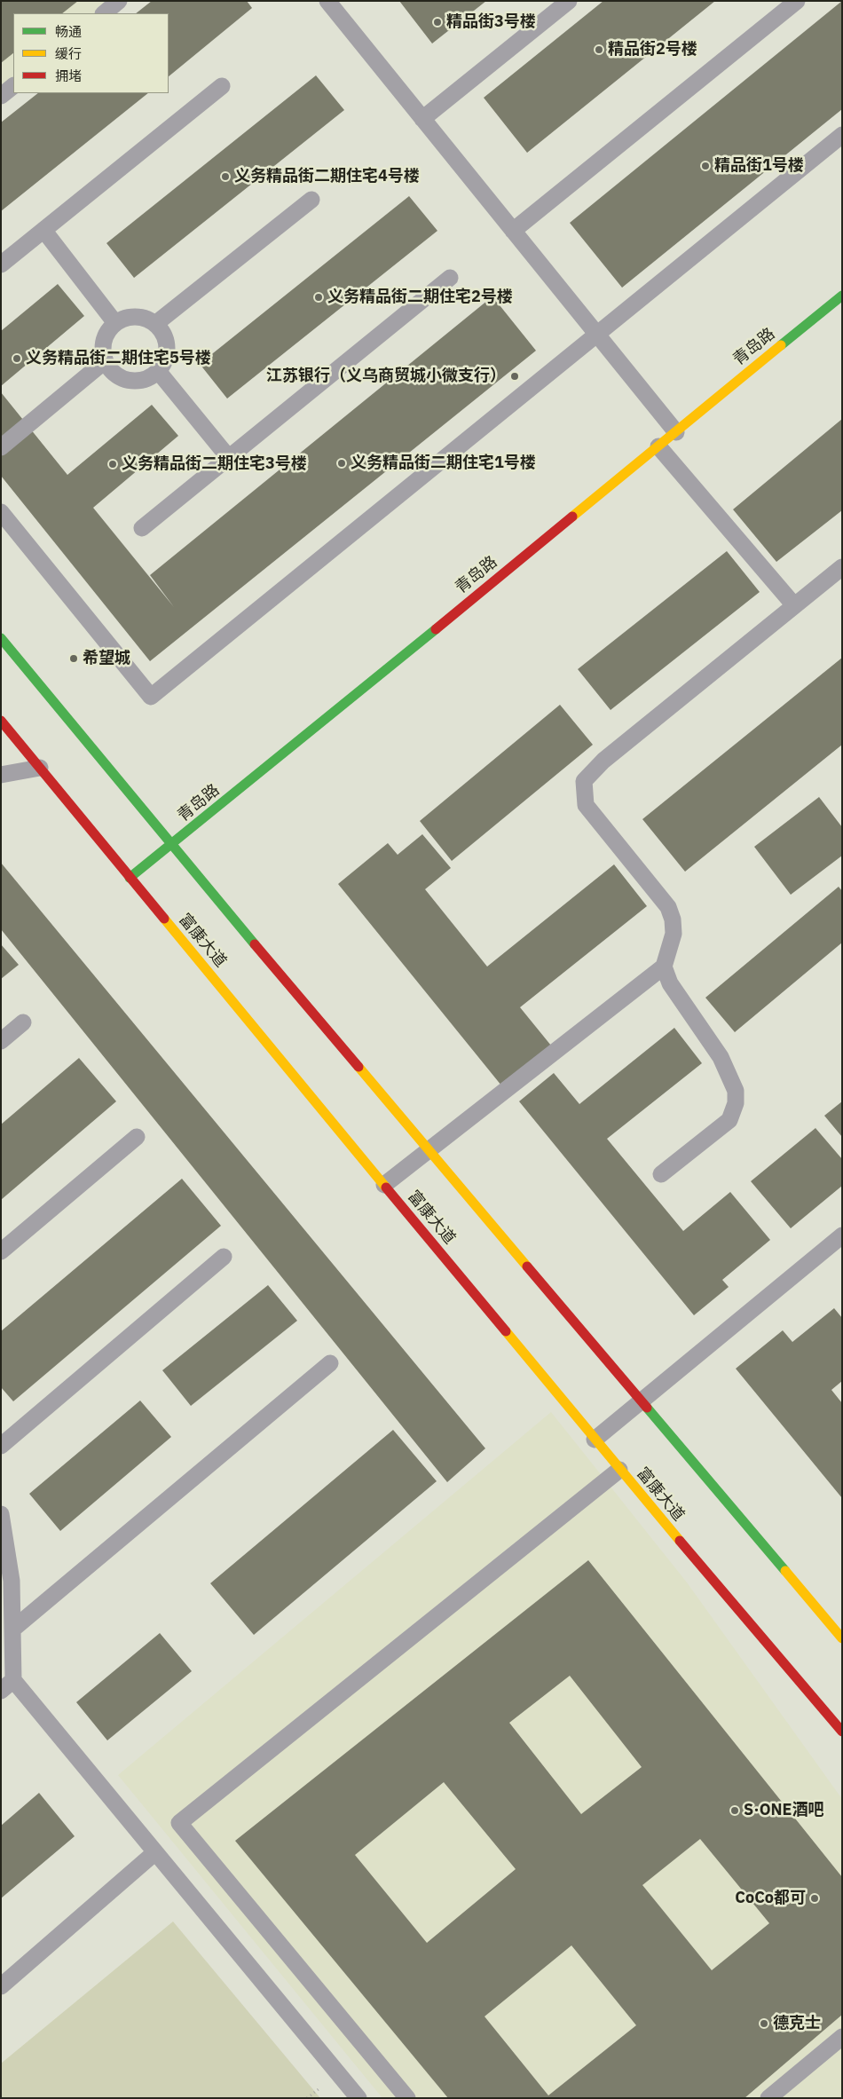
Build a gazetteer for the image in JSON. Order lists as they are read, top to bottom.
{
  "streets": {
    "street": ["青岛路", "富康大道"]
  },
  "crossings": [
    ["青岛路", "富康大道"]
  ],
  "places": [
    "精品街3号楼",
    "精品街2号楼",
    "精品街1号楼",
    "义务精品街二期住宅4号楼",
    "义务精品街二期住宅2号楼",
    "义务精品街二期住宅5号楼",
    "江苏银行（义乌商贸城小微支行）",
    "义务精品街二期住宅1号楼",
    "义务精品街二期住宅3号楼",
    "希望城",
    "S·ONE酒吧",
    "CoCo都可",
    "德克士"
  ],
  "legend": ["畅通", "缓行", "拥堵"]
}
